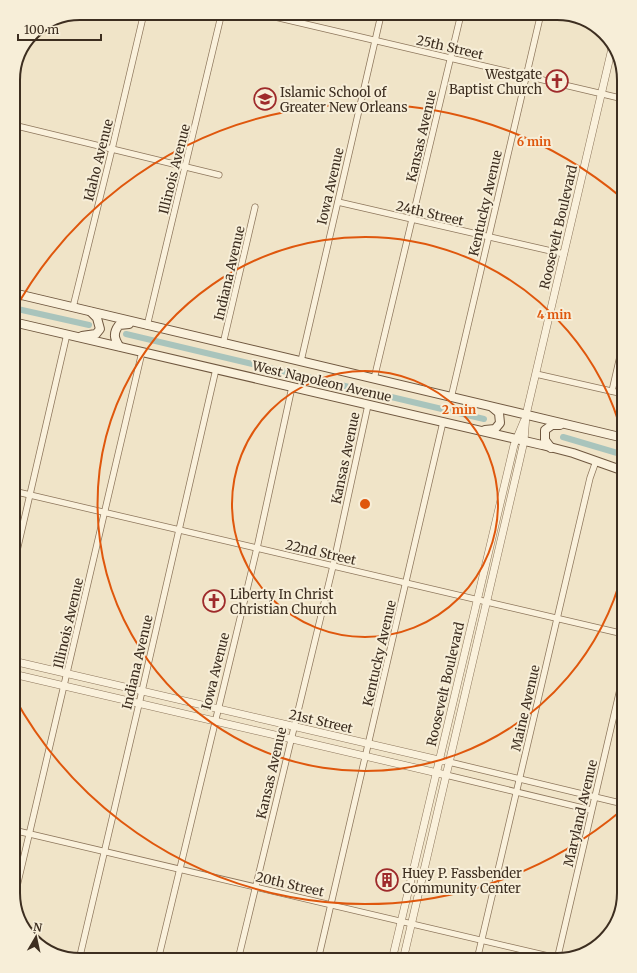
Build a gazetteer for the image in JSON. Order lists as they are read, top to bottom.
{
  "streets": {
    "main road": ["West Napoleon Avenue"],
    "street": [
      "25th Street",
      "Kansas Avenue",
      "Idaho Avenue",
      "Illinois Avenue",
      "Iowa Avenue",
      "Kentucky Avenue",
      "24th Street",
      "Roosevelt Boulevard",
      "Indiana Avenue",
      "22nd Street",
      "Maine Avenue",
      "21st Street",
      "Maryland Avenue",
      "20th Street"
    ]
  },
  "crossings": [
    ["25th Street", "Kansas Avenue"],
    ["25th Street", "Iowa Avenue"],
    ["25th Street", "Kentucky Avenue"],
    ["25th Street", "Roosevelt Boulevard"],
    ["Kansas Avenue", "24th Street"],
    ["Kansas Avenue", "West Napoleon Avenue"],
    ["Kansas Avenue", "22nd Street"],
    ["Kansas Avenue", "21st Street"],
    ["Kansas Avenue", "20th Street"],
    ["Idaho Avenue", "West Napoleon Avenue"],
    ["Illinois Avenue", "West Napoleon Avenue"],
    ["Illinois Avenue", "22nd Street"],
    ["Illinois Avenue", "21st Street"],
    ["Illinois Avenue", "20th Street"],
    ["Iowa Avenue", "24th Street"],
    ["Iowa Avenue", "West Napoleon Avenue"],
    ["Iowa Avenue", "22nd Street"],
    ["Iowa Avenue", "21st Street"],
    ["Iowa Avenue", "20th Street"],
    ["Kentucky Avenue", "24th Street"],
    ["Kentucky Avenue", "West Napoleon Avenue"],
    ["Kentucky Avenue", "22nd Street"],
    ["Kentucky Avenue", "21st Street"],
    ["Kentucky Avenue", "20th Street"],
    ["24th Street", "Roosevelt Boulevard"],
    ["Roosevelt Boulevard", "West Napoleon Avenue"],
    ["Roosevelt Boulevard", "22nd Street"],
    ["Roosevelt Boulevard", "21st Street"],
    ["Roosevelt Boulevard", "20th Street"],
    ["Indiana Avenue", "West Napoleon Avenue"],
    ["Indiana Avenue", "22nd Street"],
    ["Indiana Avenue", "21st Street"],
    ["Indiana Avenue", "20th Street"],
    ["West Napoleon Avenue", "Maine Avenue"],
    ["22nd Street", "Maine Avenue"],
    ["Maine Avenue", "21st Street"],
    ["Maine Avenue", "20th Street"],
    ["21st Street", "Maryland Avenue"]
  ],
  "places": {
    "church": ["Westgate Baptist Church", "Liberty In Christ Christian Church"],
    "school or university": ["Islamic School of Greater New Orleans"],
    "building": ["Huey P. Fassbender Community Center"]
  },
  "scale_bar": "100 m",
  "north": "top",
  "rings": ["6 min", "4 min", "2 min"]
}
